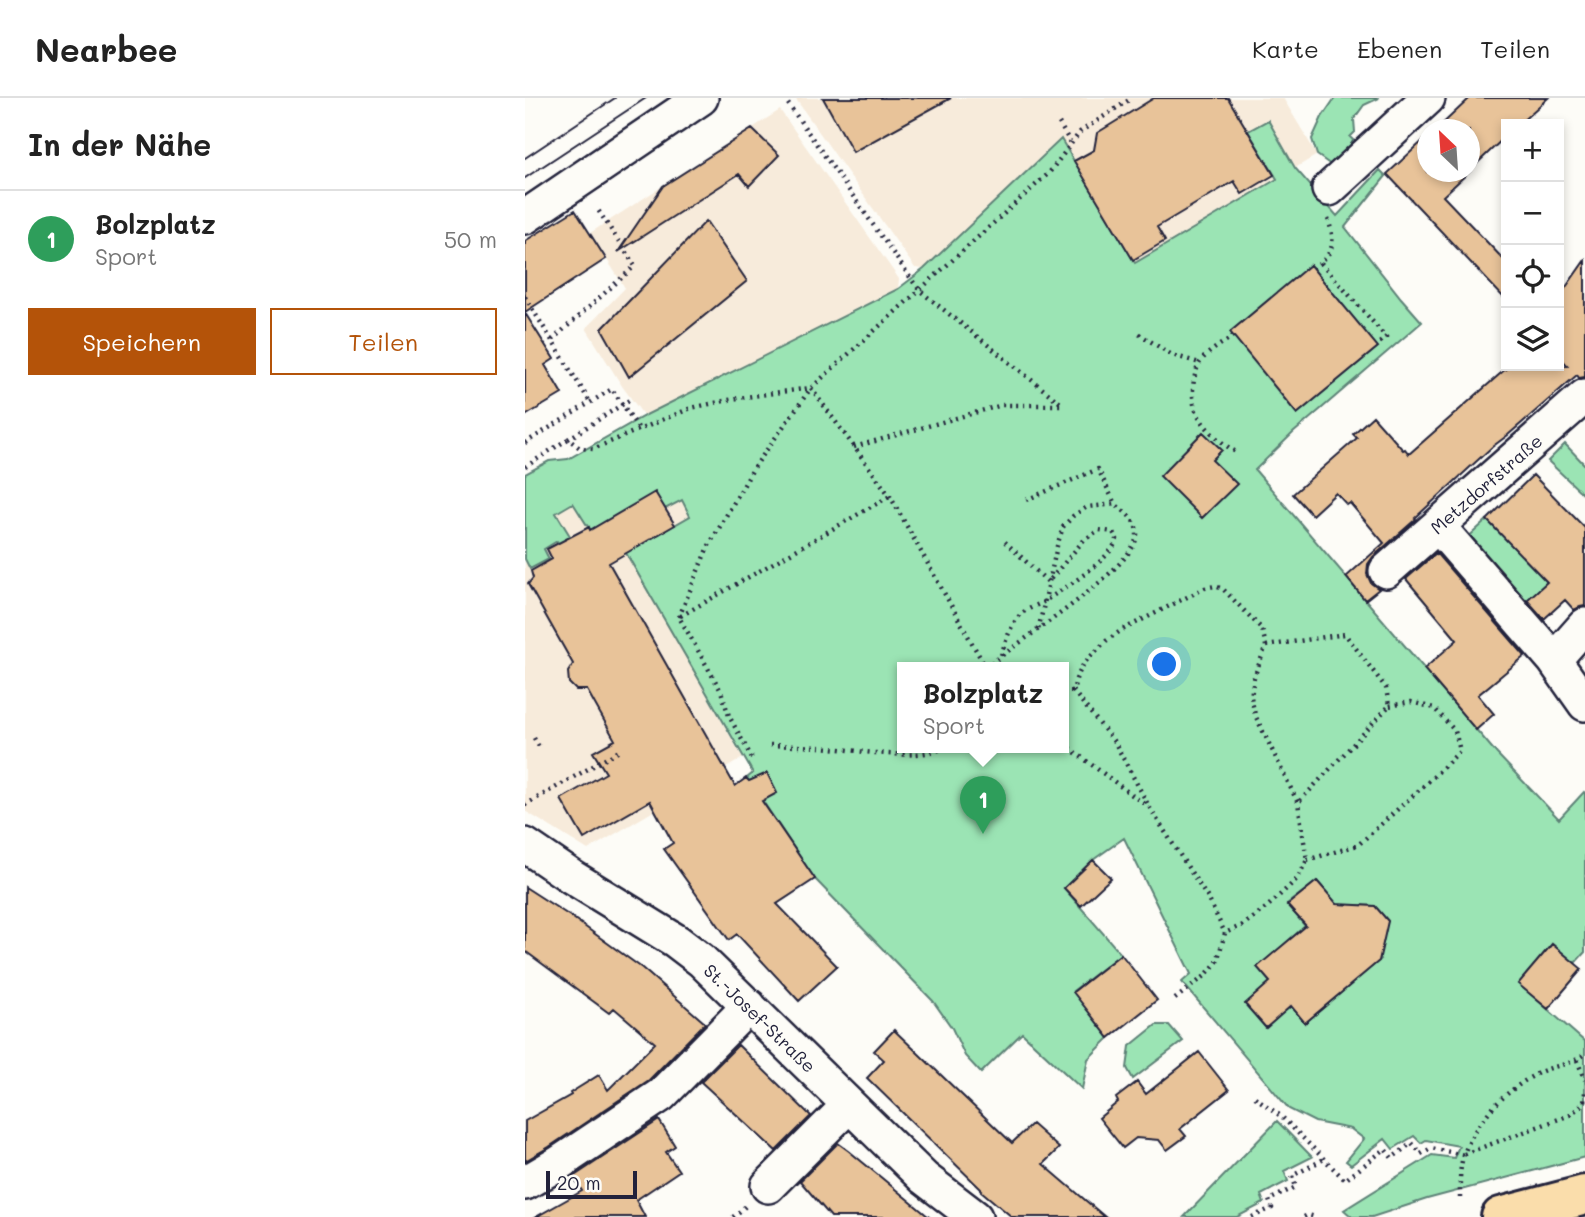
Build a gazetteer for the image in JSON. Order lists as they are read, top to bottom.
{
  "streets": {
    "street": ["Metzdorfstraße", "St.-Josef-Straße"]
  },
  "scale_bar": "20 m",
  "north": "top left",
  "page": {
    "header": "Nearbee",
    "nav": ["Karte", "Ebenen", "Teilen"],
    "heading": "In der Nähe",
    "map_buttons": ["+", "−"],
    "list": [
      {
        "mark": "1",
        "name": "Bolzplatz",
        "note": "Sport",
        "value": "50 m"
      }
    ],
    "buttons": ["Speichern", "Teilen"],
    "popup": ["Bolzplatz", "Sport"],
    "pins": "1",
    "scale": "20 m"
  }
}
